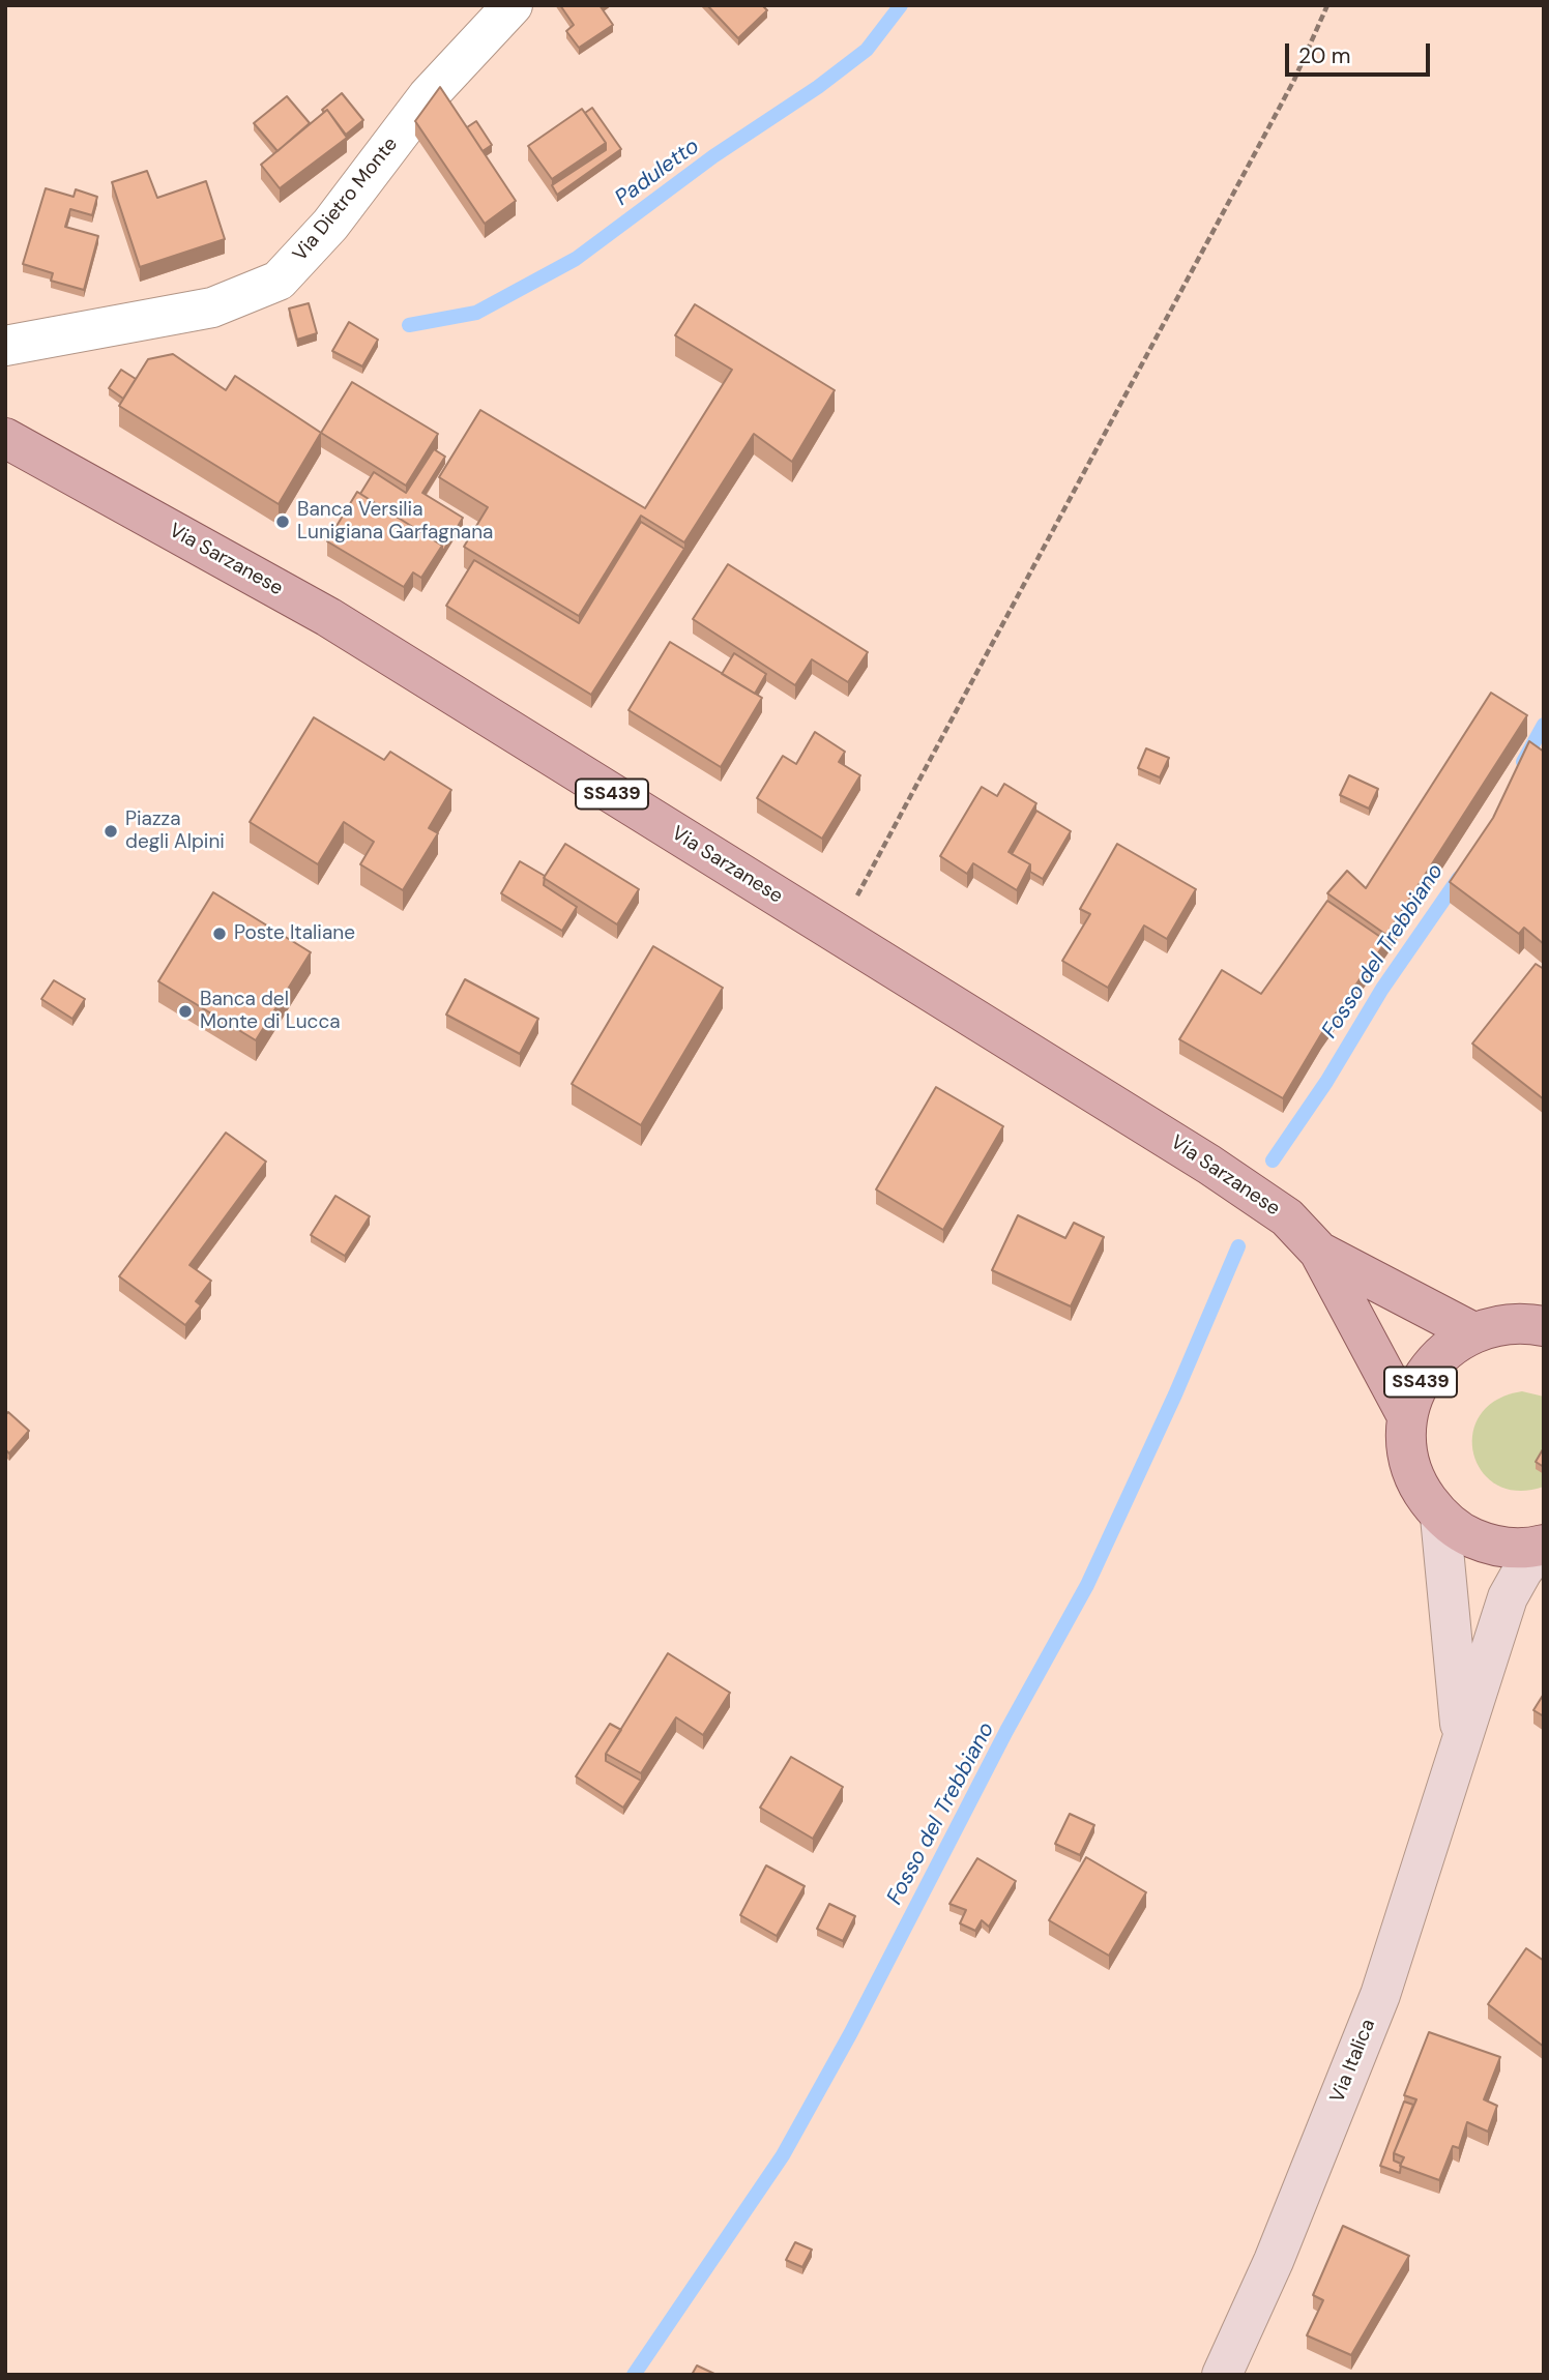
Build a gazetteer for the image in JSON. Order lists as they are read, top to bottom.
{
  "streets": {
    "main road": ["Via Sarzanese", "SS439", "Via Italica"],
    "street": ["Via Dietro Monte"]
  },
  "crossings": [
    ["Via Sarzanese", "SS439"],
    ["SS439", "Via Italica"]
  ],
  "water": ["Paduletto", "Fosso del Trebbiano"],
  "places": [
    "Banca Versilia Lunigiana Garfagnana",
    "Piazza degli Alpini",
    "Poste Italiane",
    "Banca del Monte di Lucca"
  ],
  "scale_bar": "20 m"
}
